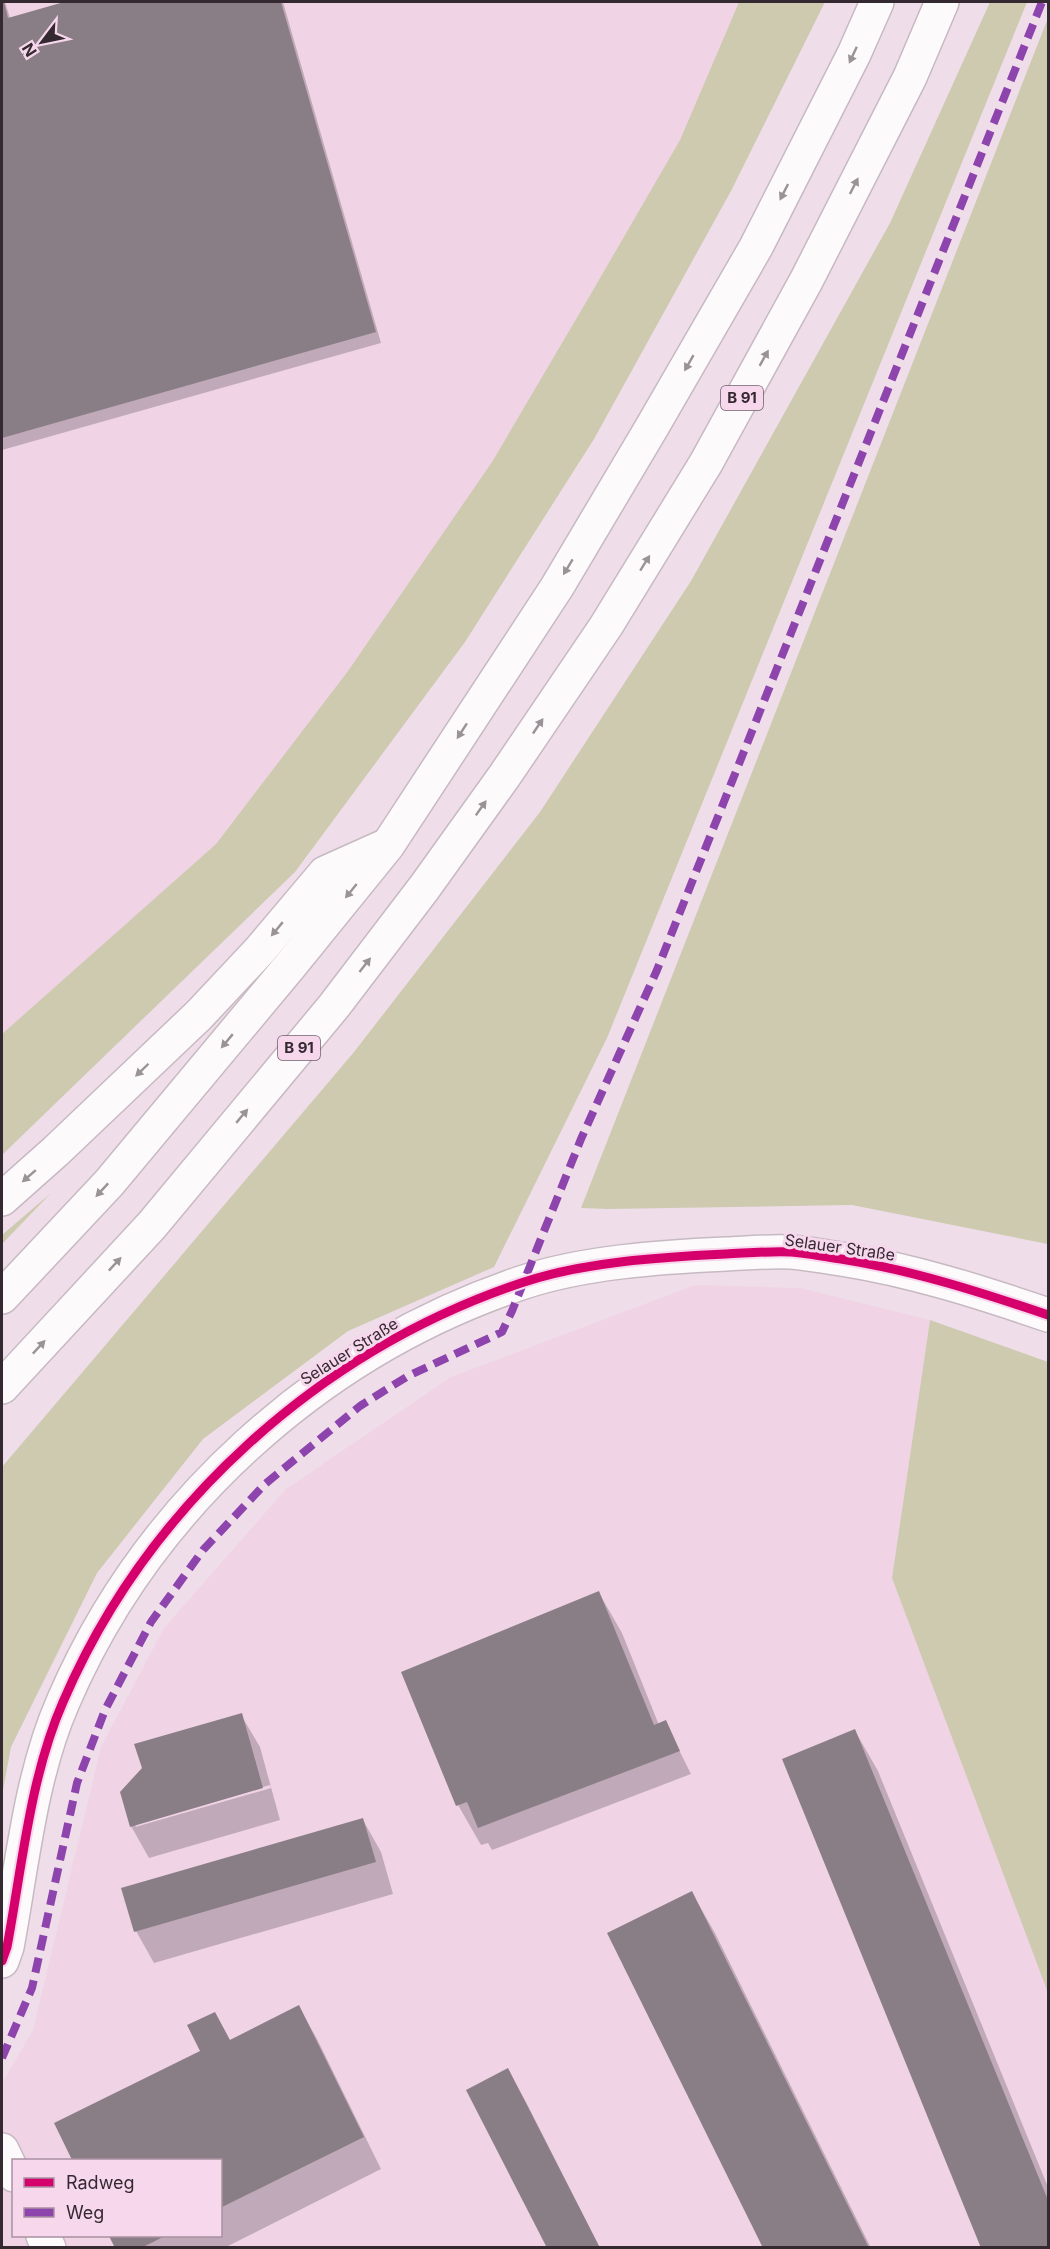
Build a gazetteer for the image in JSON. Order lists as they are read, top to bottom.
{
  "streets": {
    "main road": ["B 91", "Selauer Straße"]
  },
  "legend": ["Radweg", "Weg"],
  "north": "bottom left"
}
